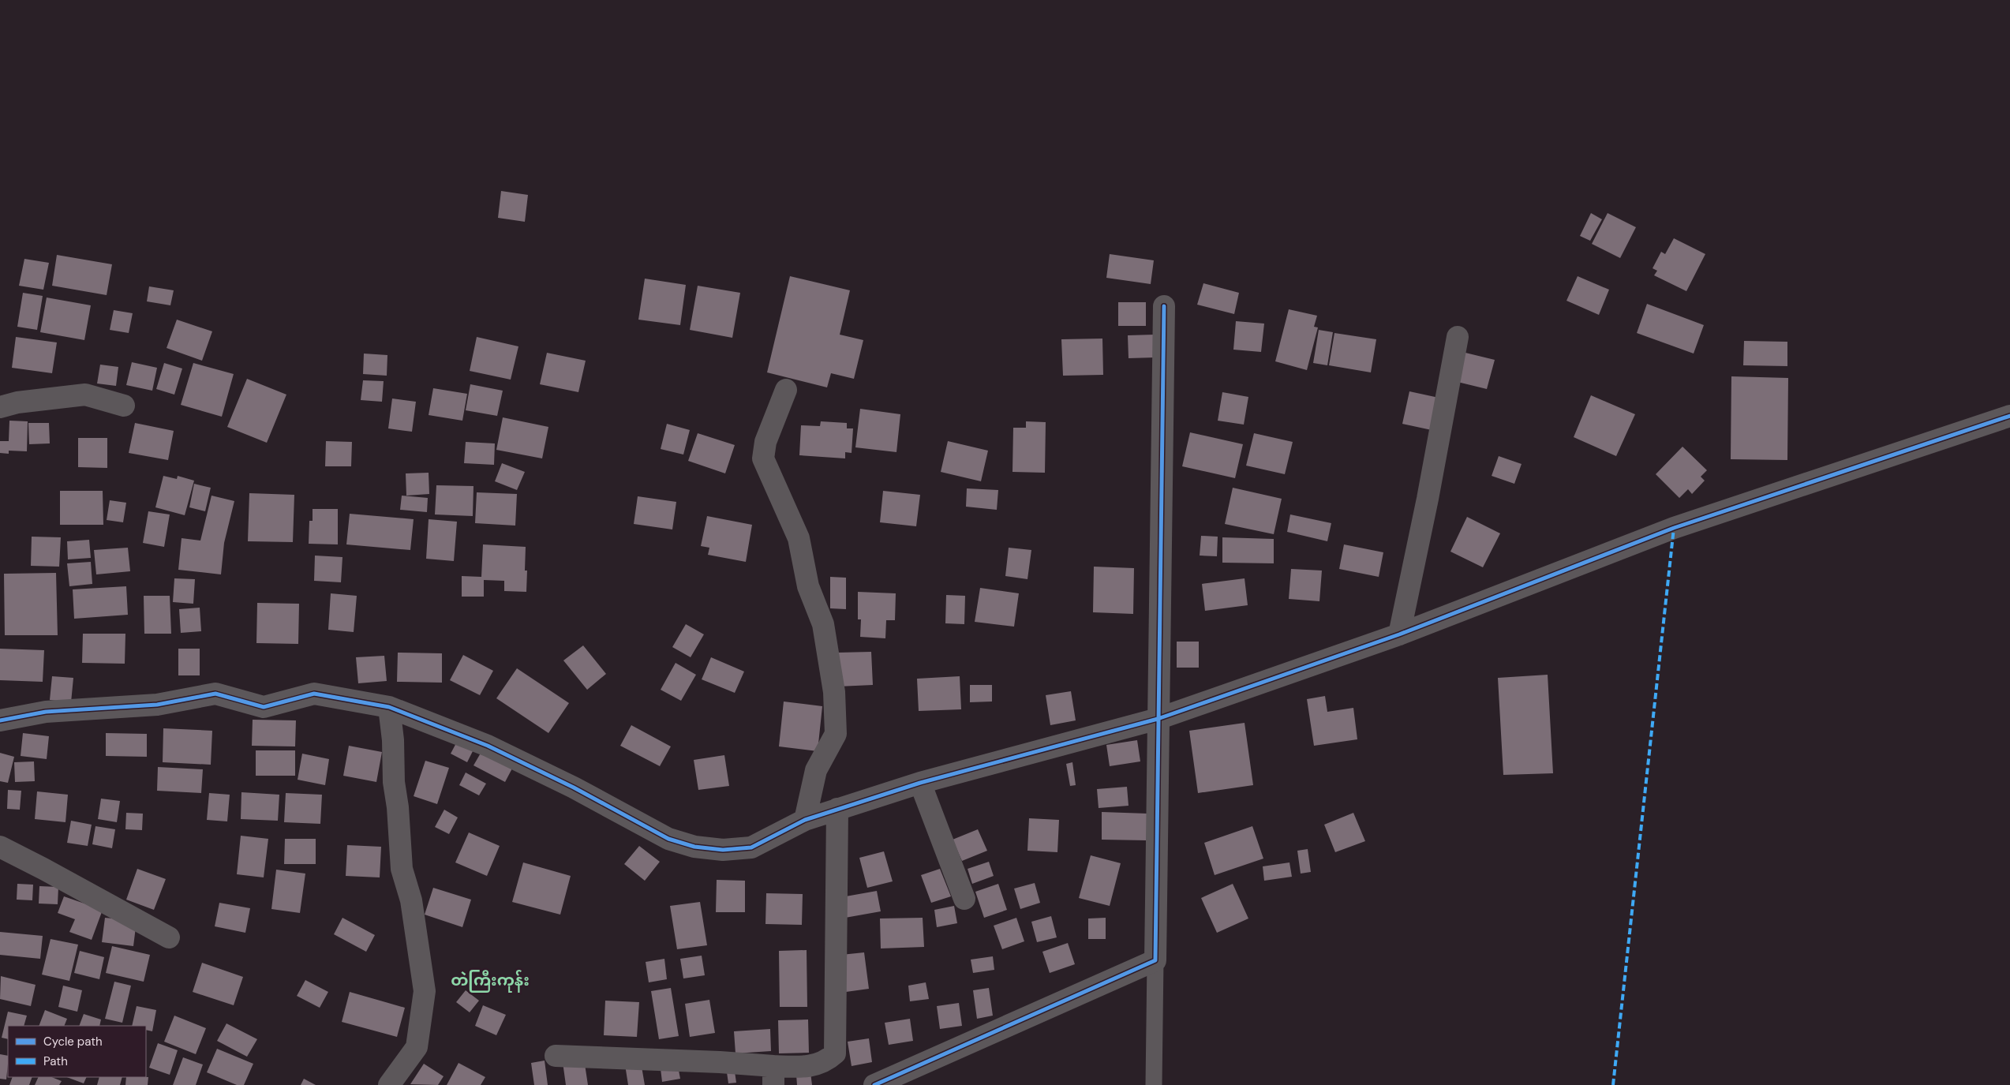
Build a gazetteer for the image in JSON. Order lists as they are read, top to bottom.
{
  "districts": ["တဲကြီးကုန်း"],
  "legend": ["Cycle path", "Path"]
}
